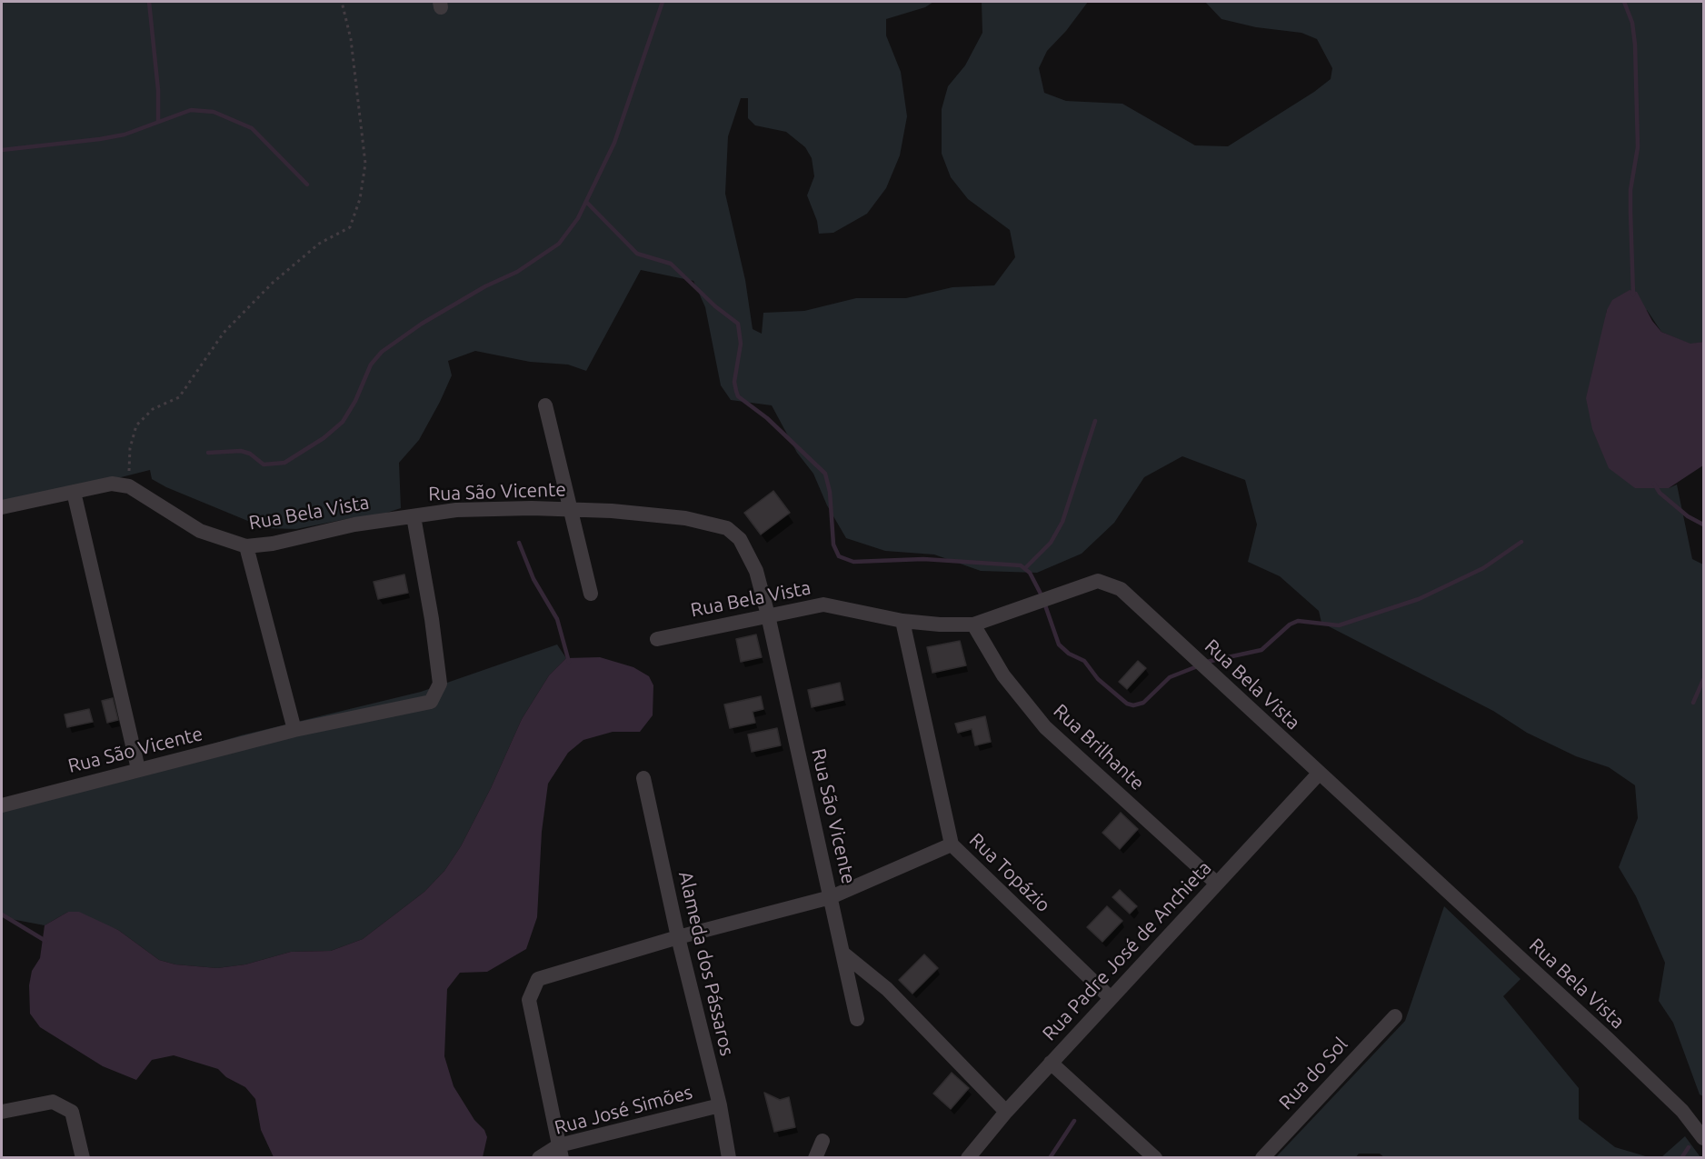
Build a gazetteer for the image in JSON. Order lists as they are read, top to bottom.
{
  "streets": {
    "street": [
      "Rua São Vicente",
      "Rua Bela Vista",
      "Rua Brilhante",
      "Rua Topázio",
      "Rua Padre José de Anchieta",
      "Alameda dos Pássaros",
      "Rua do Sol",
      "Rua José Simões"
    ]
  },
  "crossings": [
    ["Rua São Vicente", "Rua Bela Vista"],
    ["Rua São Vicente", "Rua Topázio"],
    ["Rua São Vicente", "Alameda dos Pássaros"],
    ["Rua São Vicente", "Rua José Simões"],
    ["Rua Bela Vista", "Rua Brilhante"],
    ["Rua Bela Vista", "Rua Topázio"],
    ["Rua Bela Vista", "Rua Padre José de Anchieta"],
    ["Rua Brilhante", "Rua Padre José de Anchieta"],
    ["Rua Topázio", "Rua Padre José de Anchieta"],
    ["Alameda dos Pássaros", "Rua José Simões"]
  ]
}
